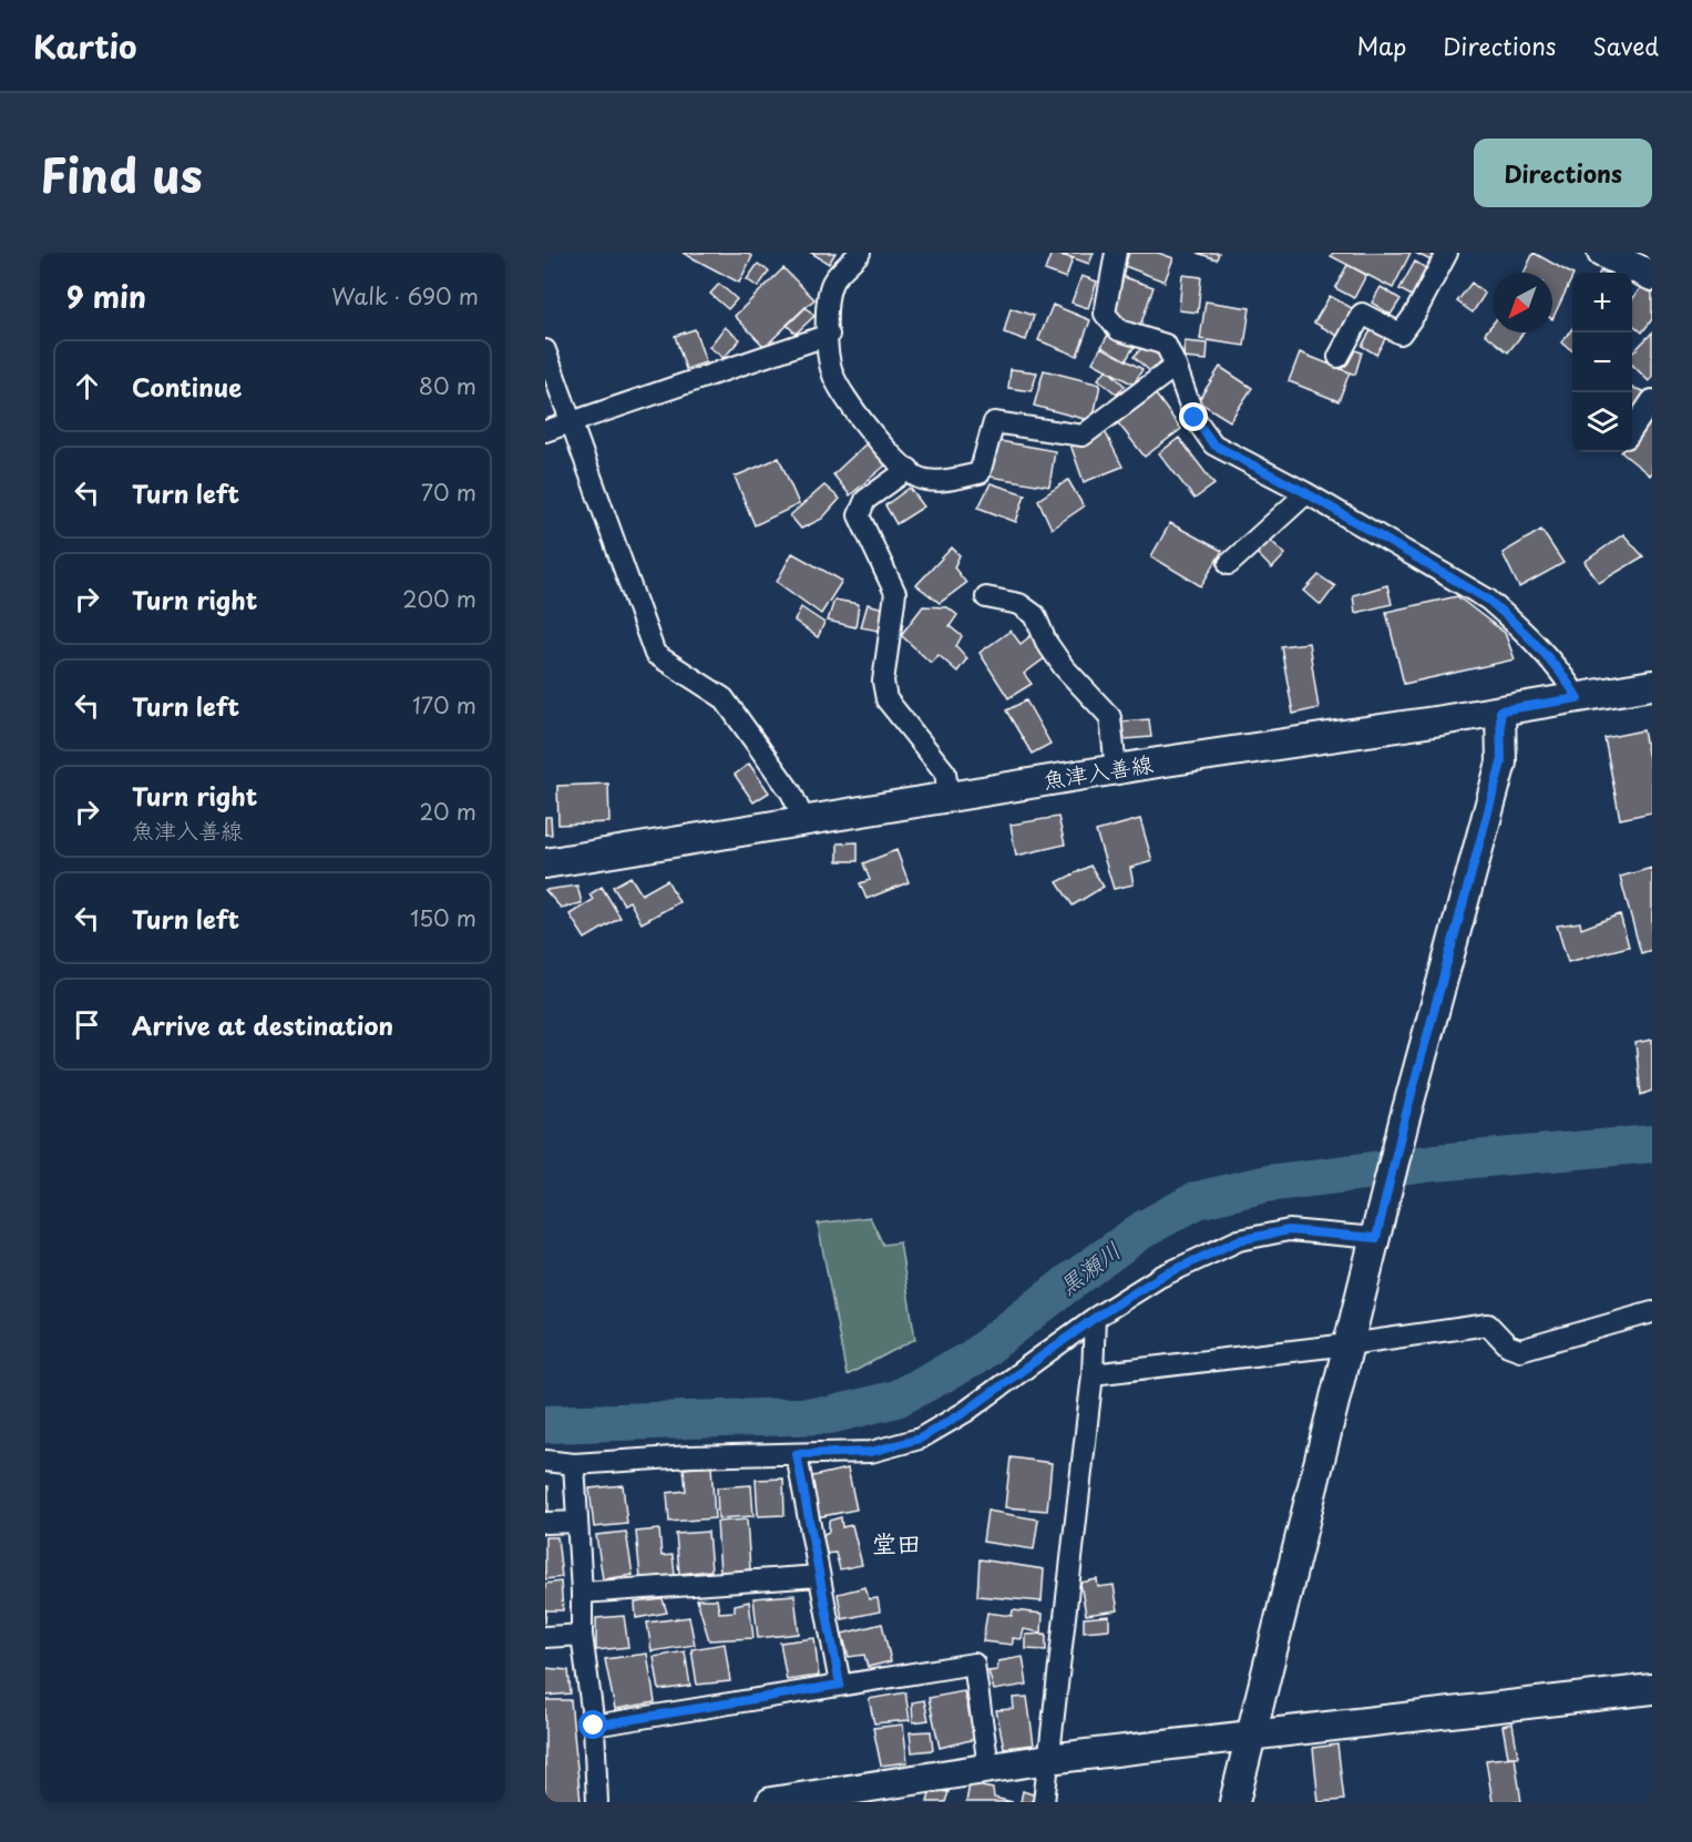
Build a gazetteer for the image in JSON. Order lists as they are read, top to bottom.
{
  "streets": {
    "street": ["魚津入善線"]
  },
  "districts": ["堂田"],
  "water": ["黒瀬川"],
  "north": "bottom left",
  "page": {
    "header": "Kartio",
    "nav": ["Map", "Directions", "Saved"],
    "title": "Find us",
    "buttons": "Directions",
    "heading": ["9 min", "Walk · 690 m"],
    "map_buttons": ["+", "−"],
    "list": [
      ["Continue", "80 m"],
      ["Turn left", "70 m"],
      ["Turn right", "200 m"],
      ["Turn left", "170 m"],
      ["Turn right", "魚津入善線", "20 m"],
      ["Turn left", "150 m"],
      "Arrive at destination"
    ]
  }
}
